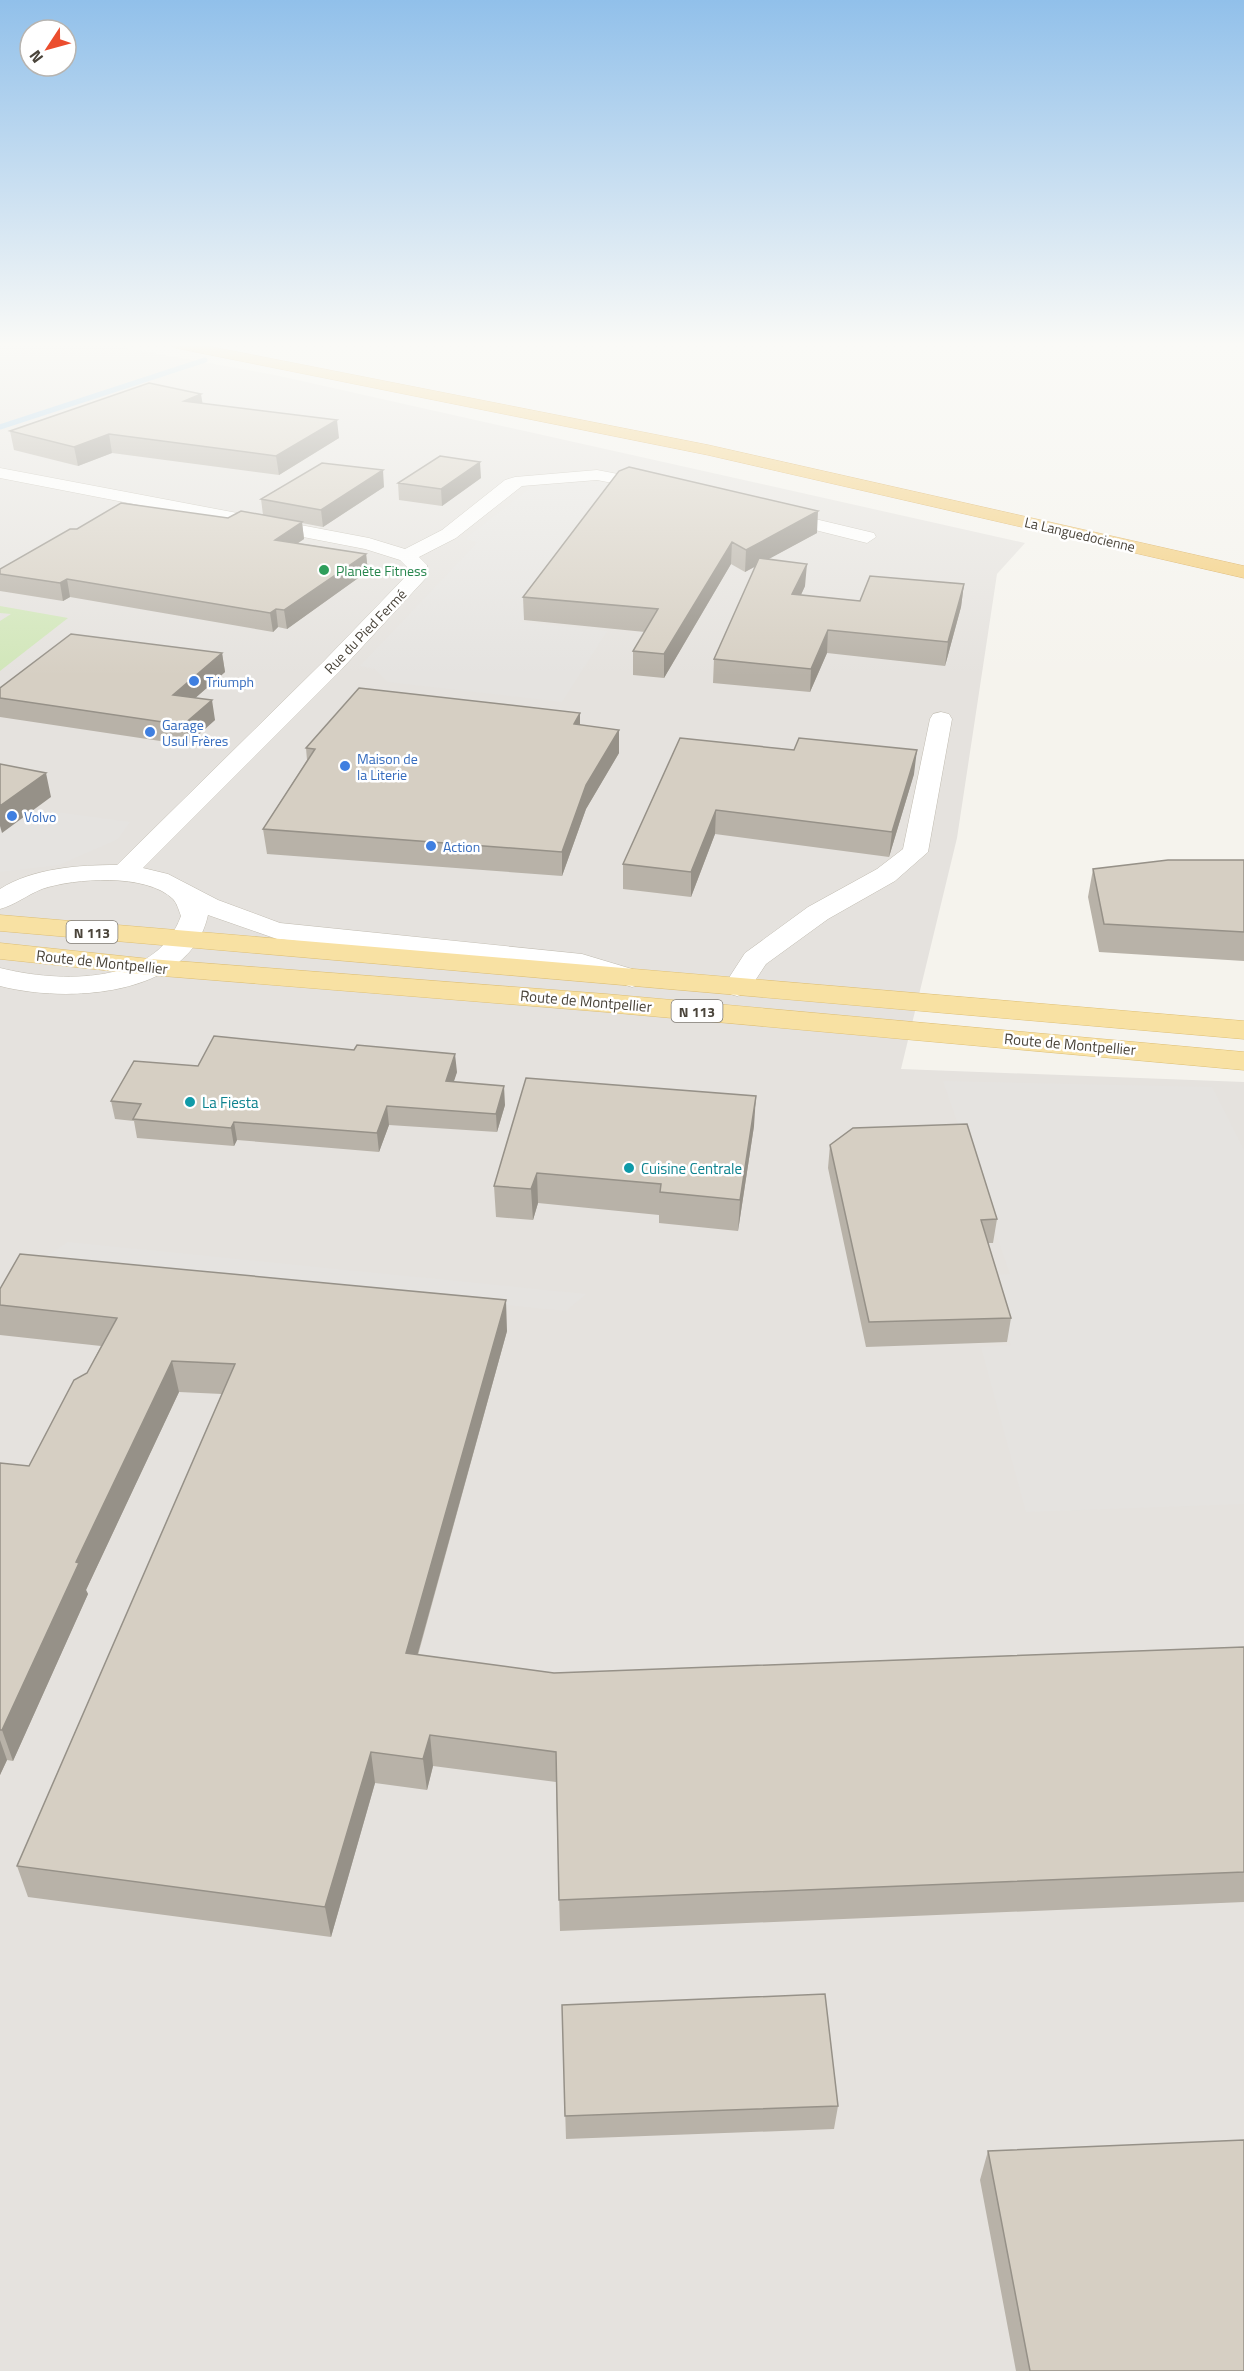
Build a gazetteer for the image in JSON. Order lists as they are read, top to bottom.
{
  "streets": {
    "highway": ["La Languedocienne"],
    "main road": ["N 113", "Route de Montpellier"],
    "street": ["Rue du Pied Fermé"]
  },
  "places": [
    "Planète Fitness",
    "Triumph",
    "Garage Usul Frères",
    "Maison de la Literie",
    "Volvo",
    "Action",
    "La Fiesta",
    "Cuisine Centrale"
  ],
  "north": "bottom left"
}
